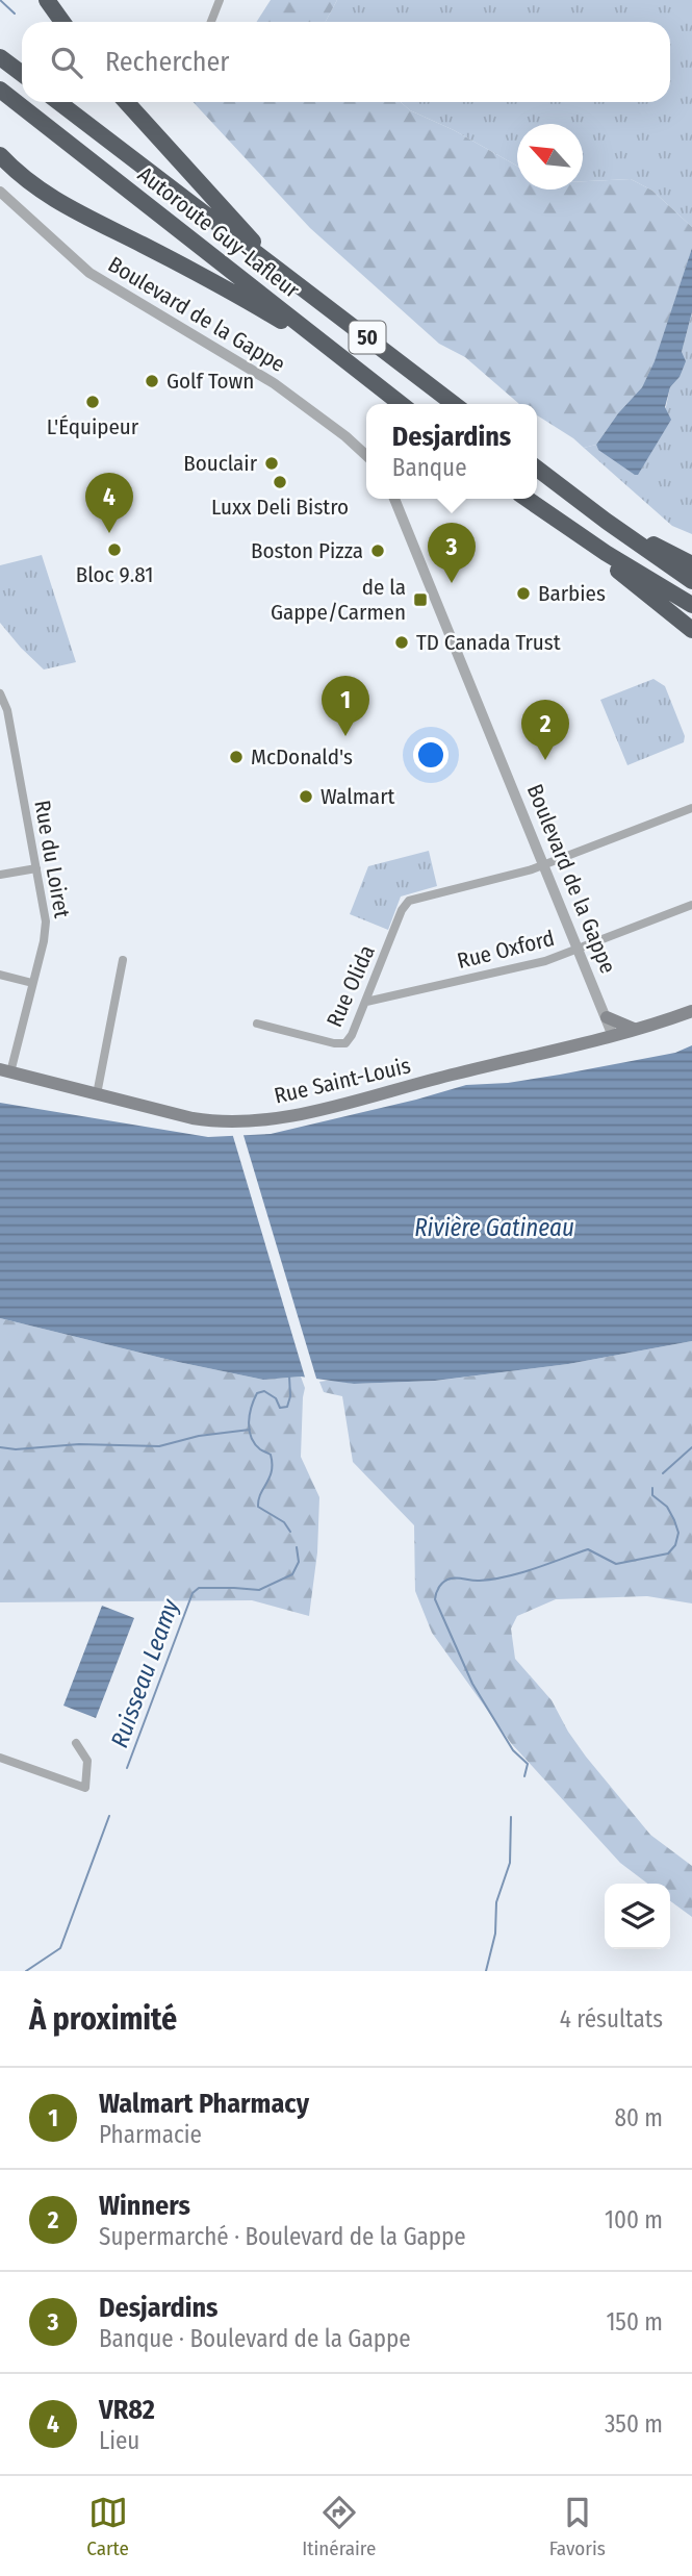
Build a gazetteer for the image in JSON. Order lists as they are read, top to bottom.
{
  "streets": {
    "highway": ["Autoroute Guy-Lafleur", "50"],
    "main road": ["Rue Saint-Louis"],
    "street": [
      "Boulevard de la Gappe",
      "Rue du Loiret",
      "Rue Oxford",
      "Rue Olida"
    ]
  },
  "crossings": [
    ["Boulevard de la Gappe", "Rue Oxford"],
    ["Boulevard de la Gappe", "Rue Olida"],
    ["Boulevard de la Gappe", "Rue Saint-Louis"],
    ["Rue du Loiret", "Rue Saint-Louis"],
    ["Rue Oxford", "Rue Olida"]
  ],
  "water": ["Rivière Gatineau", "Ruisseau Leamy"],
  "places": {
    "other": [
      "Golf Town",
      "L'Équipeur",
      "Bouclair",
      "Luxx Deli Bistro",
      "Bloc 9.81",
      "Boston Pizza",
      "Barbies",
      "TD Canada Trust",
      "McDonald's",
      "Walmart"
    ],
    "transit": ["de la Gappe/Carmen"]
  },
  "north": "top left",
  "page": {
    "search": "Rechercher",
    "popup": ["Desjardins", "Banque"],
    "pins": [
      "4",
      "3",
      "1",
      "2"
    ],
    "heading": ["À proximité", "4 résultats"],
    "list": [
      {
        "mark": "1",
        "name": "Walmart Pharmacy",
        "note": "Pharmacie",
        "value": "80 m"
      },
      {
        "mark": "2",
        "name": "Winners",
        "note": "Supermarché · Boulevard de la Gappe",
        "value": "100 m"
      },
      {
        "mark": "3",
        "name": "Desjardins",
        "note": "Banque · Boulevard de la Gappe",
        "value": "150 m"
      },
      {
        "mark": "4",
        "name": "VR82",
        "note": "Lieu",
        "value": "350 m"
      }
    ],
    "nav": ["Carte", "Itinéraire", "Favoris"]
  }
}
